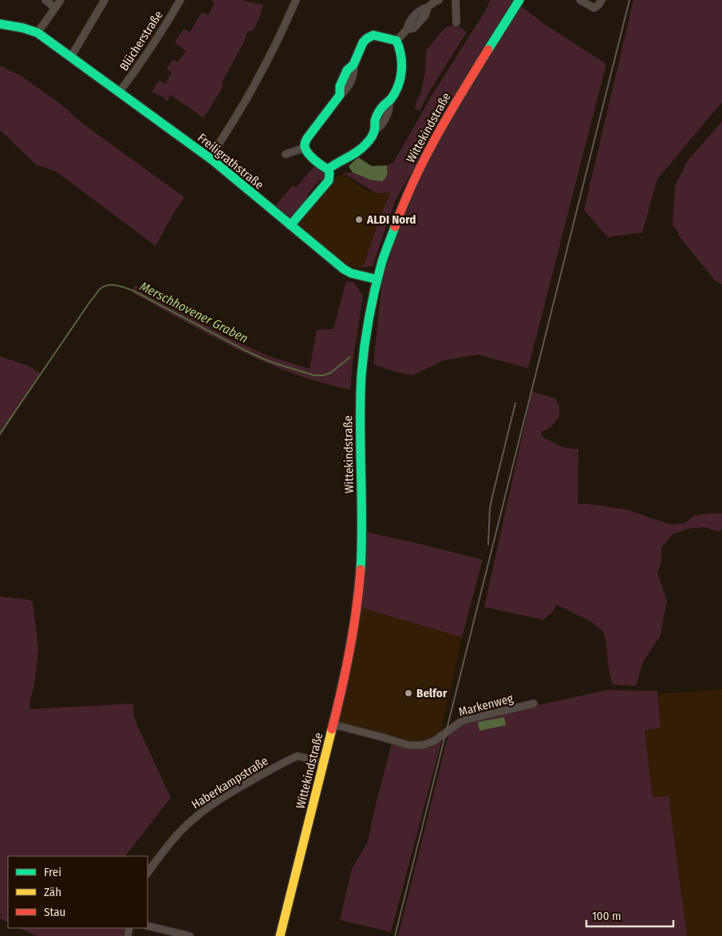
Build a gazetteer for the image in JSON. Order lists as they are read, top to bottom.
{
  "streets": {
    "main road": ["Wittekindstraße", "Freiligrathstraße"],
    "street": ["Blücherstraße", "Markenweg", "Haberkampstraße"]
  },
  "crossings": [
    ["Blücherstraße", "Freiligrathstraße"],
    ["Wittekindstraße", "Freiligrathstraße"],
    ["Wittekindstraße", "Markenweg"],
    ["Wittekindstraße", "Haberkampstraße"]
  ],
  "water": ["Merschhovener Graben"],
  "places": ["ALDI Nord", "Belfor"],
  "legend": ["Frei", "Zäh", "Stau"],
  "scale_bar": "100 m"
}
